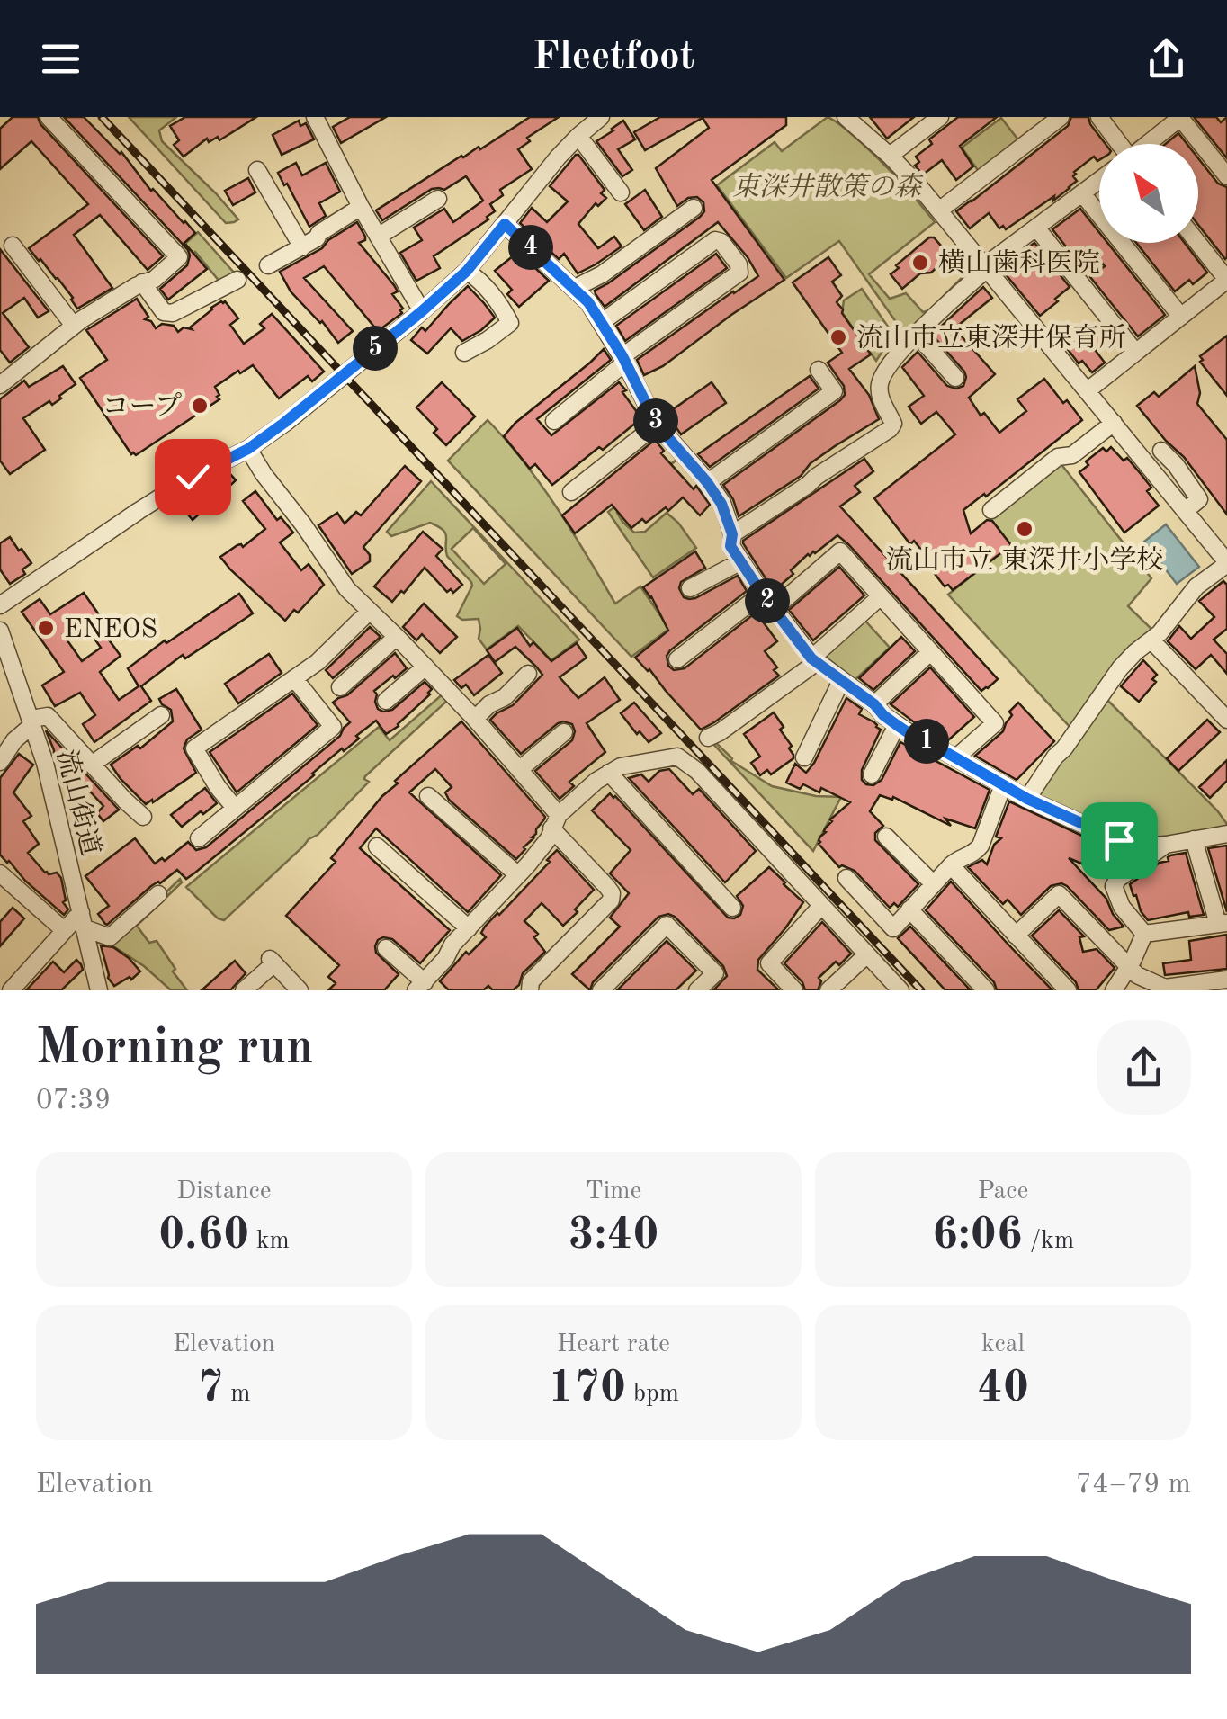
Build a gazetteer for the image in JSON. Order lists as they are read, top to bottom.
{
  "streets": {
    "street": ["流山街道"]
  },
  "parks": ["東深井散策の森"],
  "places": [
    "横山歯科医院",
    "流山市立東深井保育所",
    "コープ",
    "流山市立 東深井小学校",
    "ENEOS"
  ],
  "north": "top left",
  "page": {
    "header": "Fleetfoot",
    "pins": [
      "4",
      "5",
      "3",
      "2",
      "1"
    ],
    "heading": ["Morning run", "07:39"],
    "stats": [
      ["Distance", "0.60 km"],
      ["Time", "3:40"],
      ["Pace", "6:06 /km"],
      ["Elevation", "7 m"],
      ["Heart rate", "170 bpm"],
      ["kcal", "40"]
    ],
    "chart": ["Elevation", "74–79 m"]
  }
}
